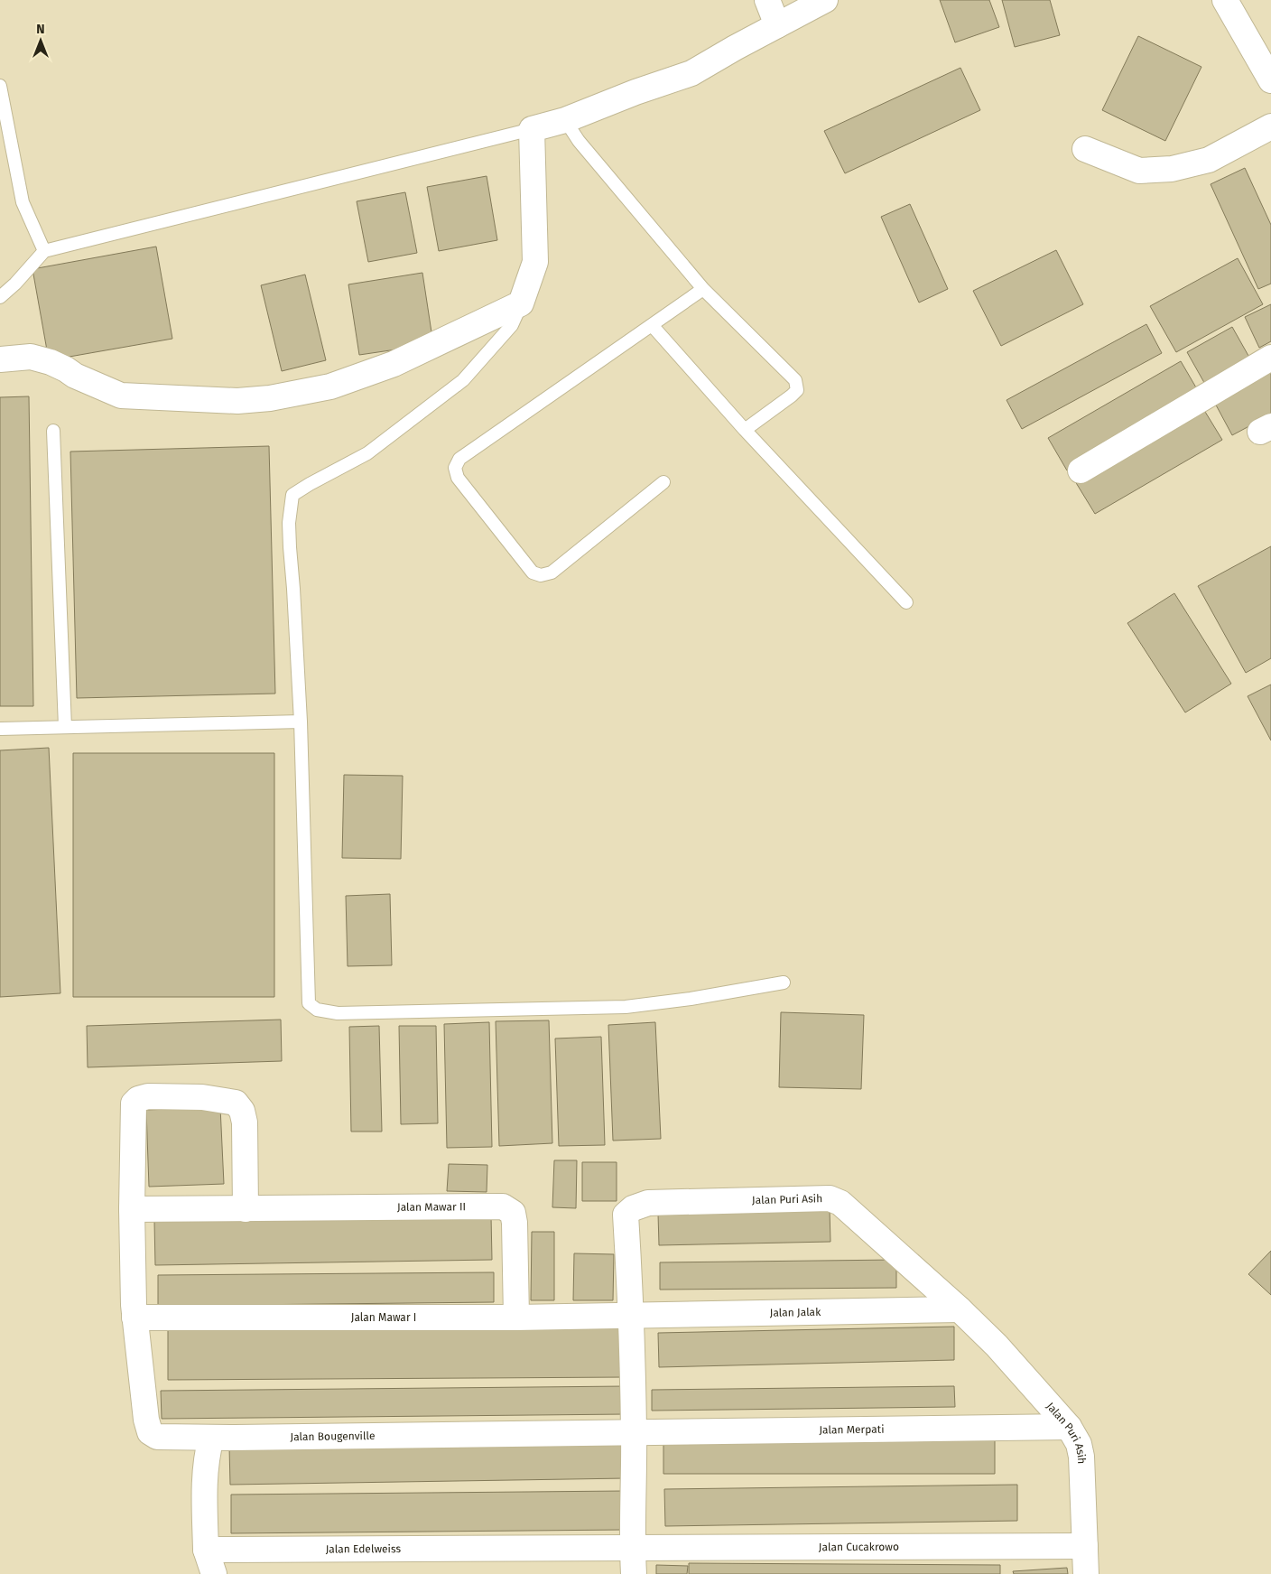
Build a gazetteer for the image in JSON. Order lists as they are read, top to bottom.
{
  "streets": {
    "street": [
      "Jalan Puri Asih",
      "Jalan Mawar II",
      "Jalan Jalak",
      "Jalan Mawar I",
      "Jalan Merpati",
      "Jalan Bougenville",
      "Jalan Cucakrowo",
      "Jalan Edelweiss"
    ]
  },
  "crossings": [
    ["Jalan Puri Asih", "Jalan Jalak"],
    ["Jalan Puri Asih", "Jalan Mawar I"],
    ["Jalan Puri Asih", "Jalan Merpati"],
    ["Jalan Puri Asih", "Jalan Bougenville"],
    ["Jalan Puri Asih", "Jalan Cucakrowo"],
    ["Jalan Puri Asih", "Jalan Edelweiss"],
    ["Jalan Mawar II", "Jalan Mawar I"],
    ["Jalan Jalak", "Jalan Mawar I"],
    ["Jalan Mawar I", "Jalan Bougenville"],
    ["Jalan Merpati", "Jalan Bougenville"],
    ["Jalan Cucakrowo", "Jalan Edelweiss"]
  ],
  "north": "top"
}
